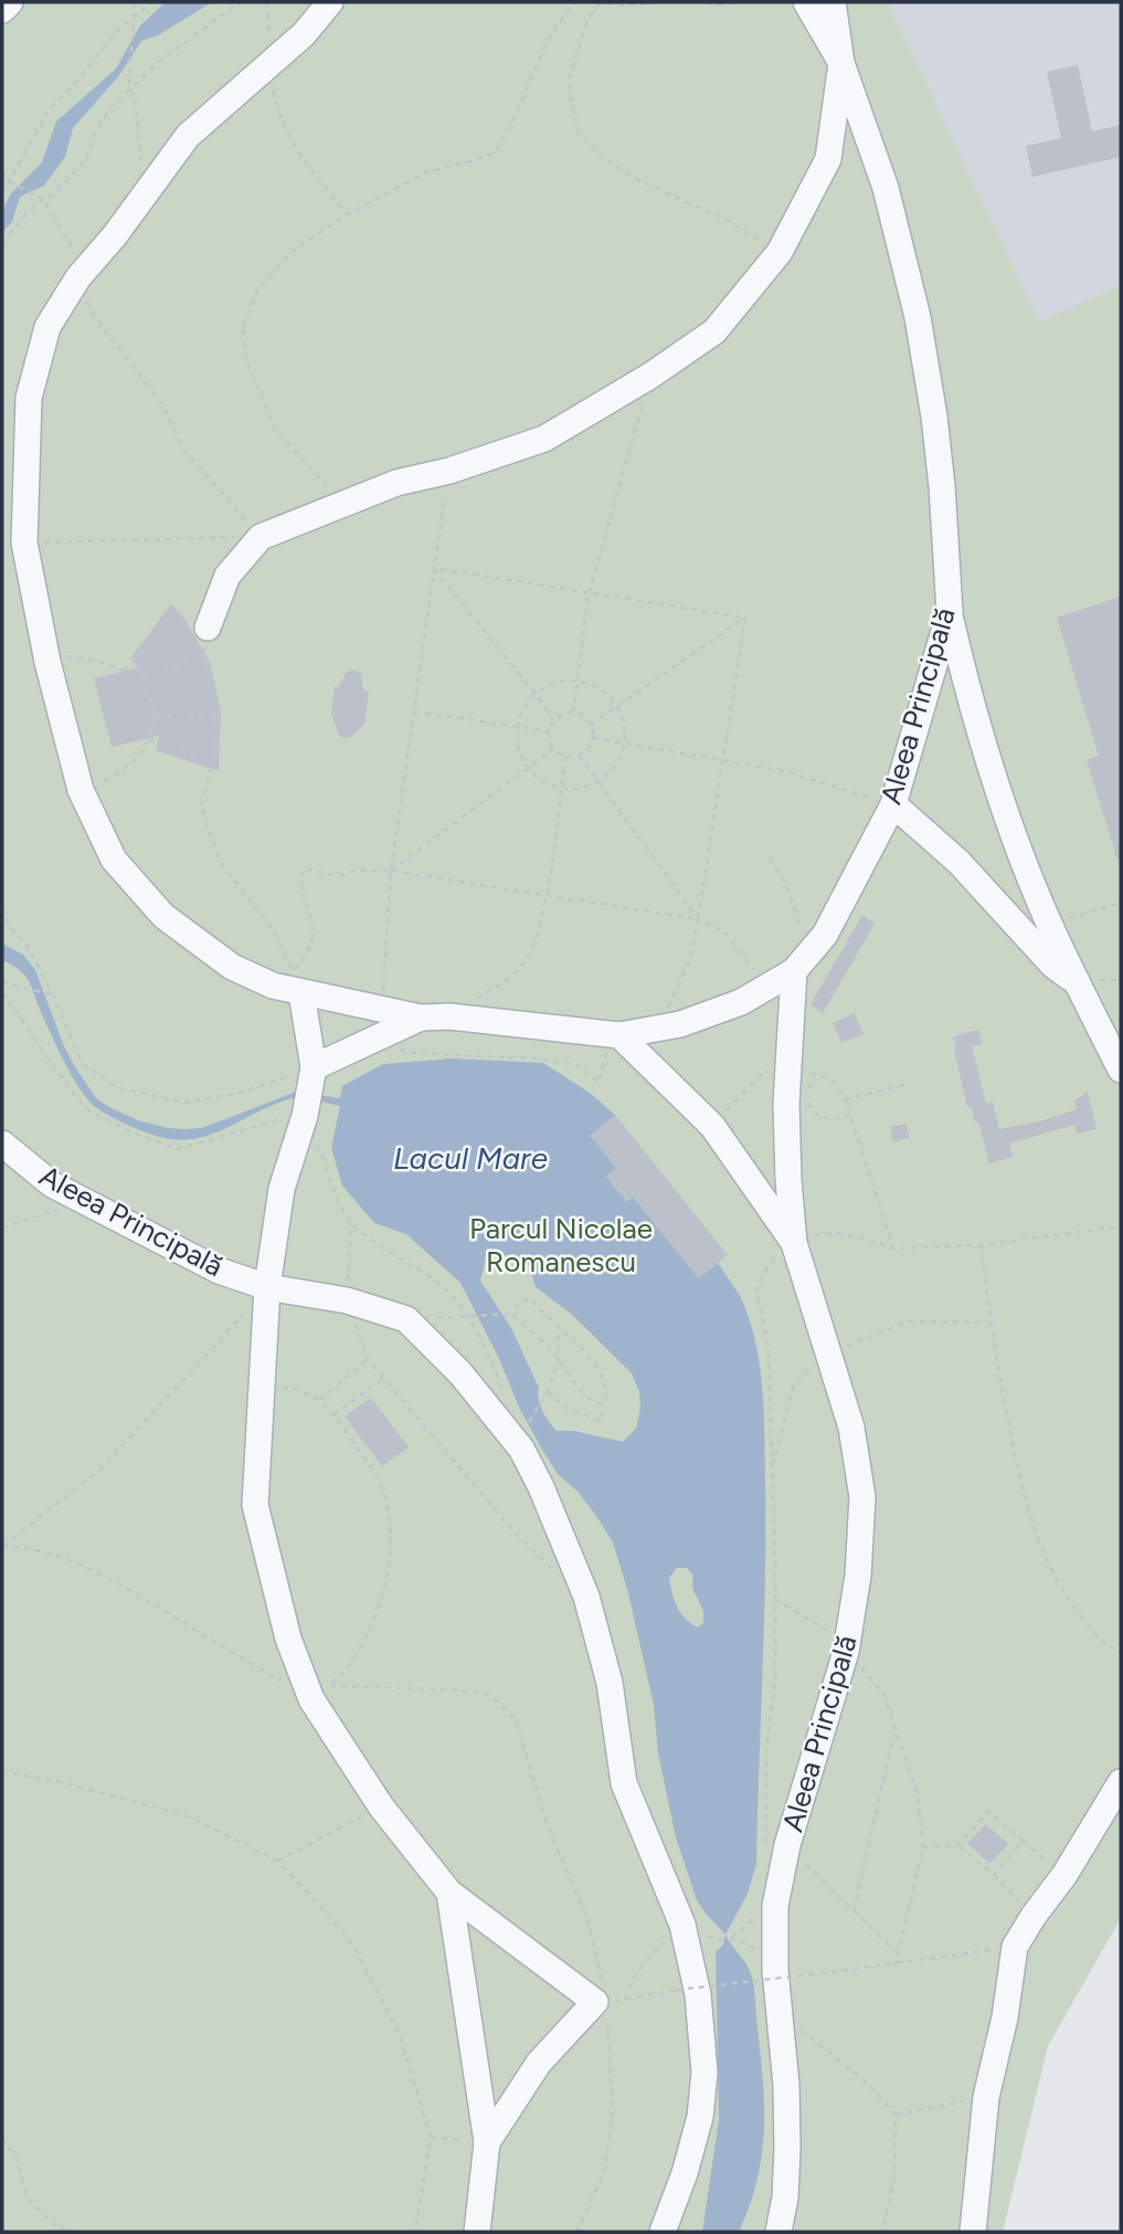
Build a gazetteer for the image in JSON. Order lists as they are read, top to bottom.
{
  "streets": {
    "street": ["Aleea Principală"]
  },
  "water": ["Lacul Mare"],
  "parks": ["Parcul Nicolae Romanescu"]
}
